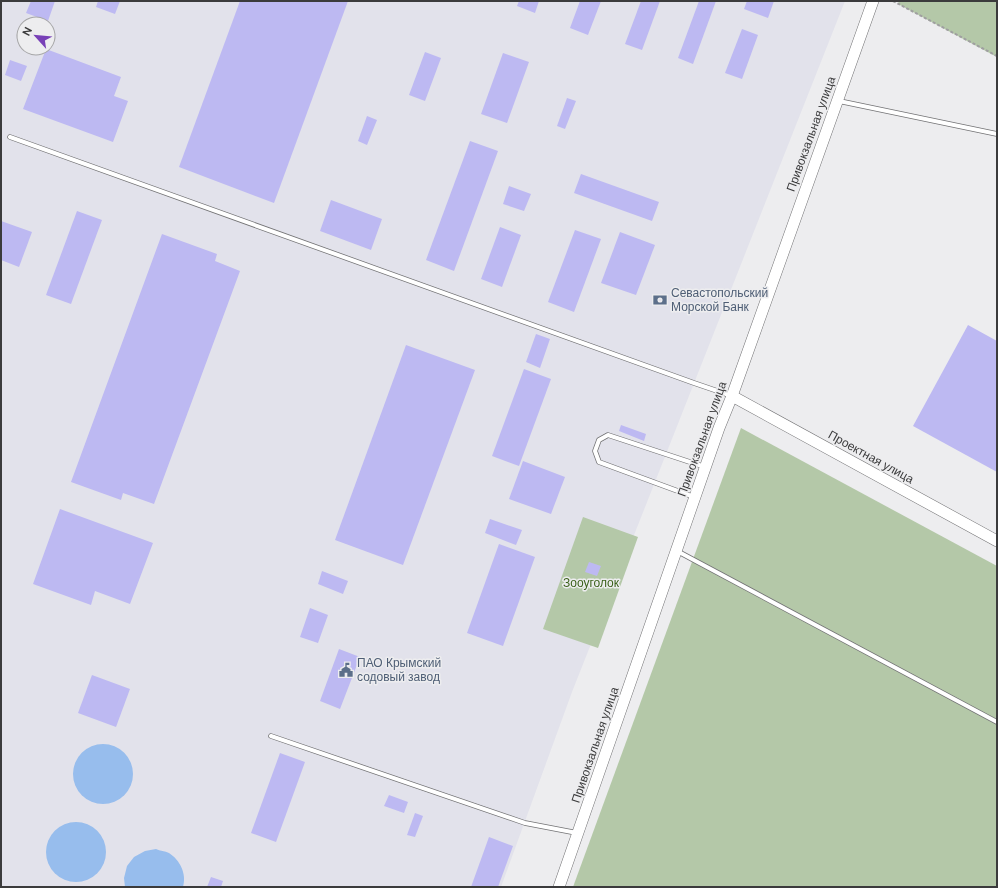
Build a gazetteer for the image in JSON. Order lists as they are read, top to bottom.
{
  "streets": {
    "main road": ["Привокзальная улица", "Проектная улица"]
  },
  "crossings": [
    ["Привокзальная улица", "Проектная улица"]
  ],
  "parks": ["Зооуголок"],
  "places": {
    "bank": ["Севастопольский Морской Банк"],
    "public building": ["ПАО Крымский содовый завод"]
  },
  "north": "top left"
}
